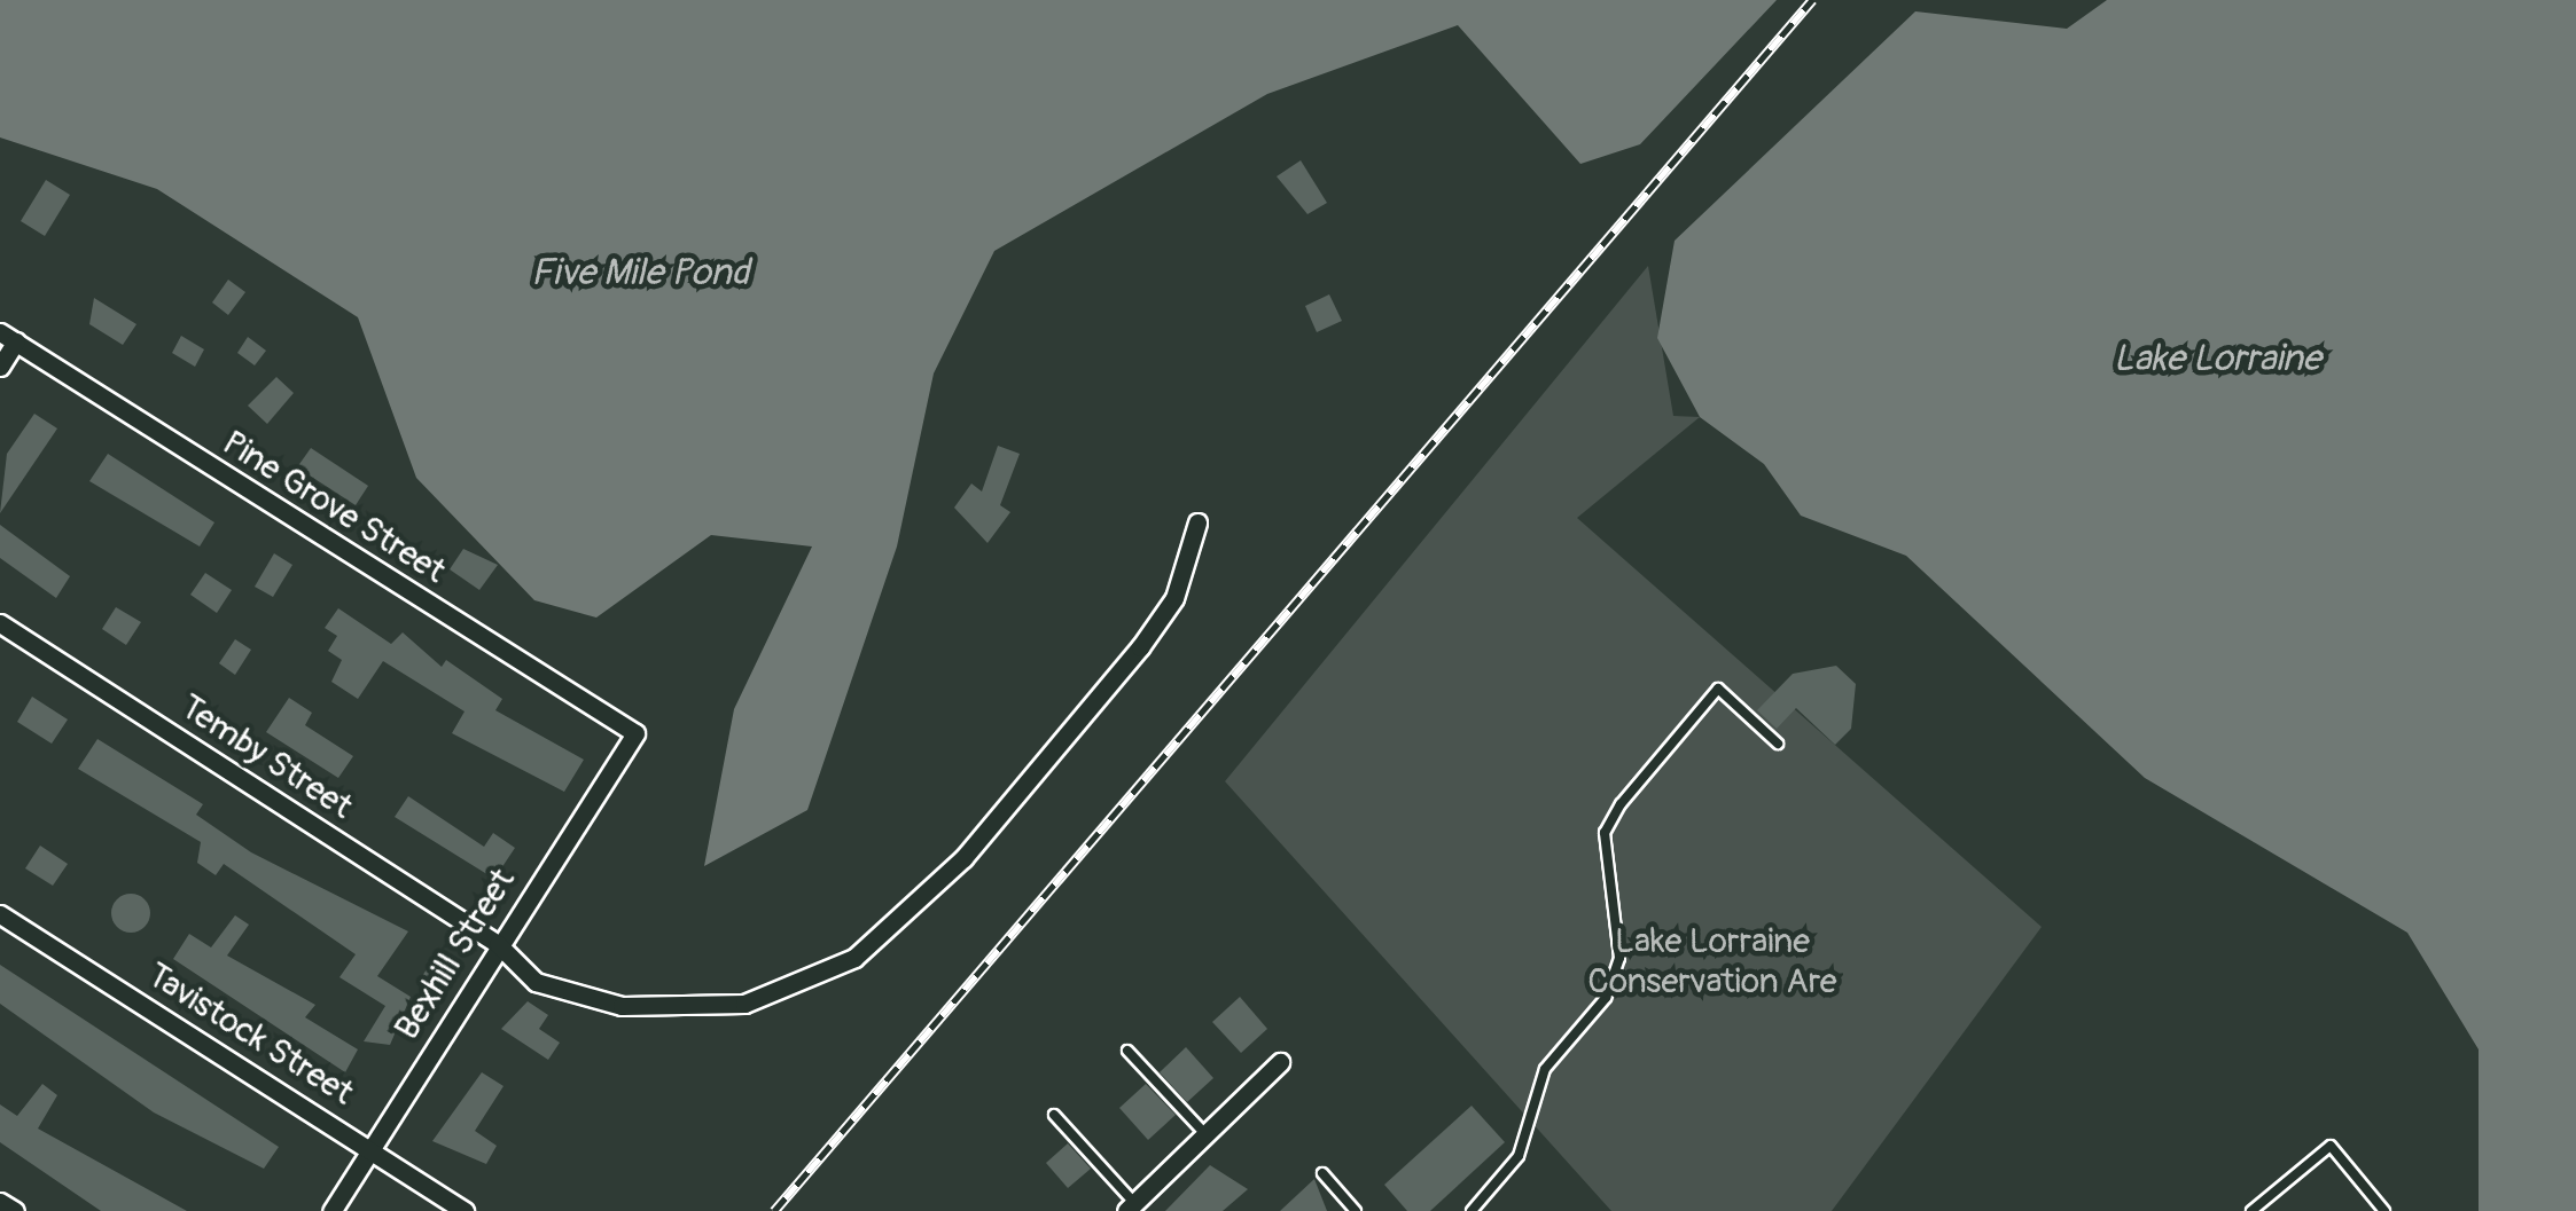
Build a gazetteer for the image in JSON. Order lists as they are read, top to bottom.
{
  "streets": {
    "street": [
      "Pine Grove Street",
      "Temby Street",
      "Bexhill Street",
      "Tavistock Street"
    ]
  },
  "crossings": [
    ["Pine Grove Street", "Bexhill Street"],
    ["Temby Street", "Bexhill Street"],
    ["Bexhill Street", "Tavistock Street"]
  ],
  "water": ["Five Mile Pond", "Lake Lorraine"],
  "parks": ["Lake Lorraine Conservation Are"]
}
